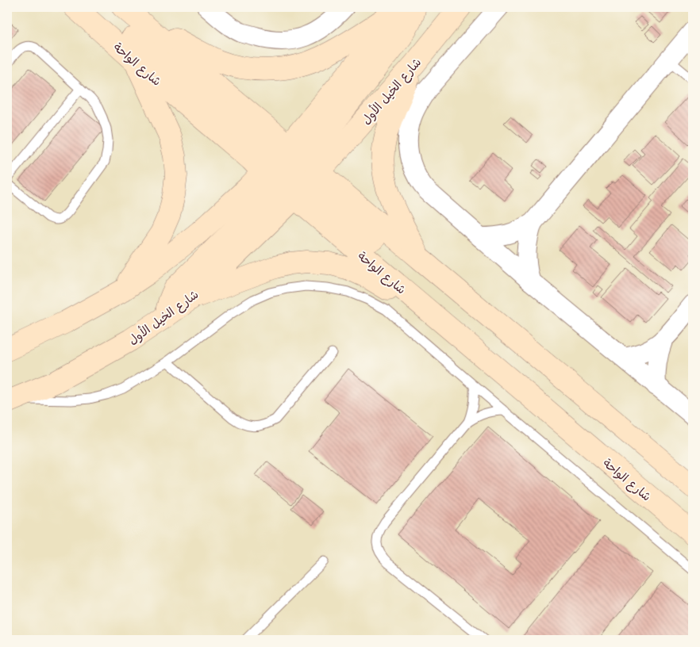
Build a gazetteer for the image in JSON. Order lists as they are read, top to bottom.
{
  "streets": {
    "main road": ["شارع الواحة", "شارع الخيل الأول"]
  },
  "crossings": [
    ["شارع الواحة", "شارع الخيل الأول"]
  ]
}
